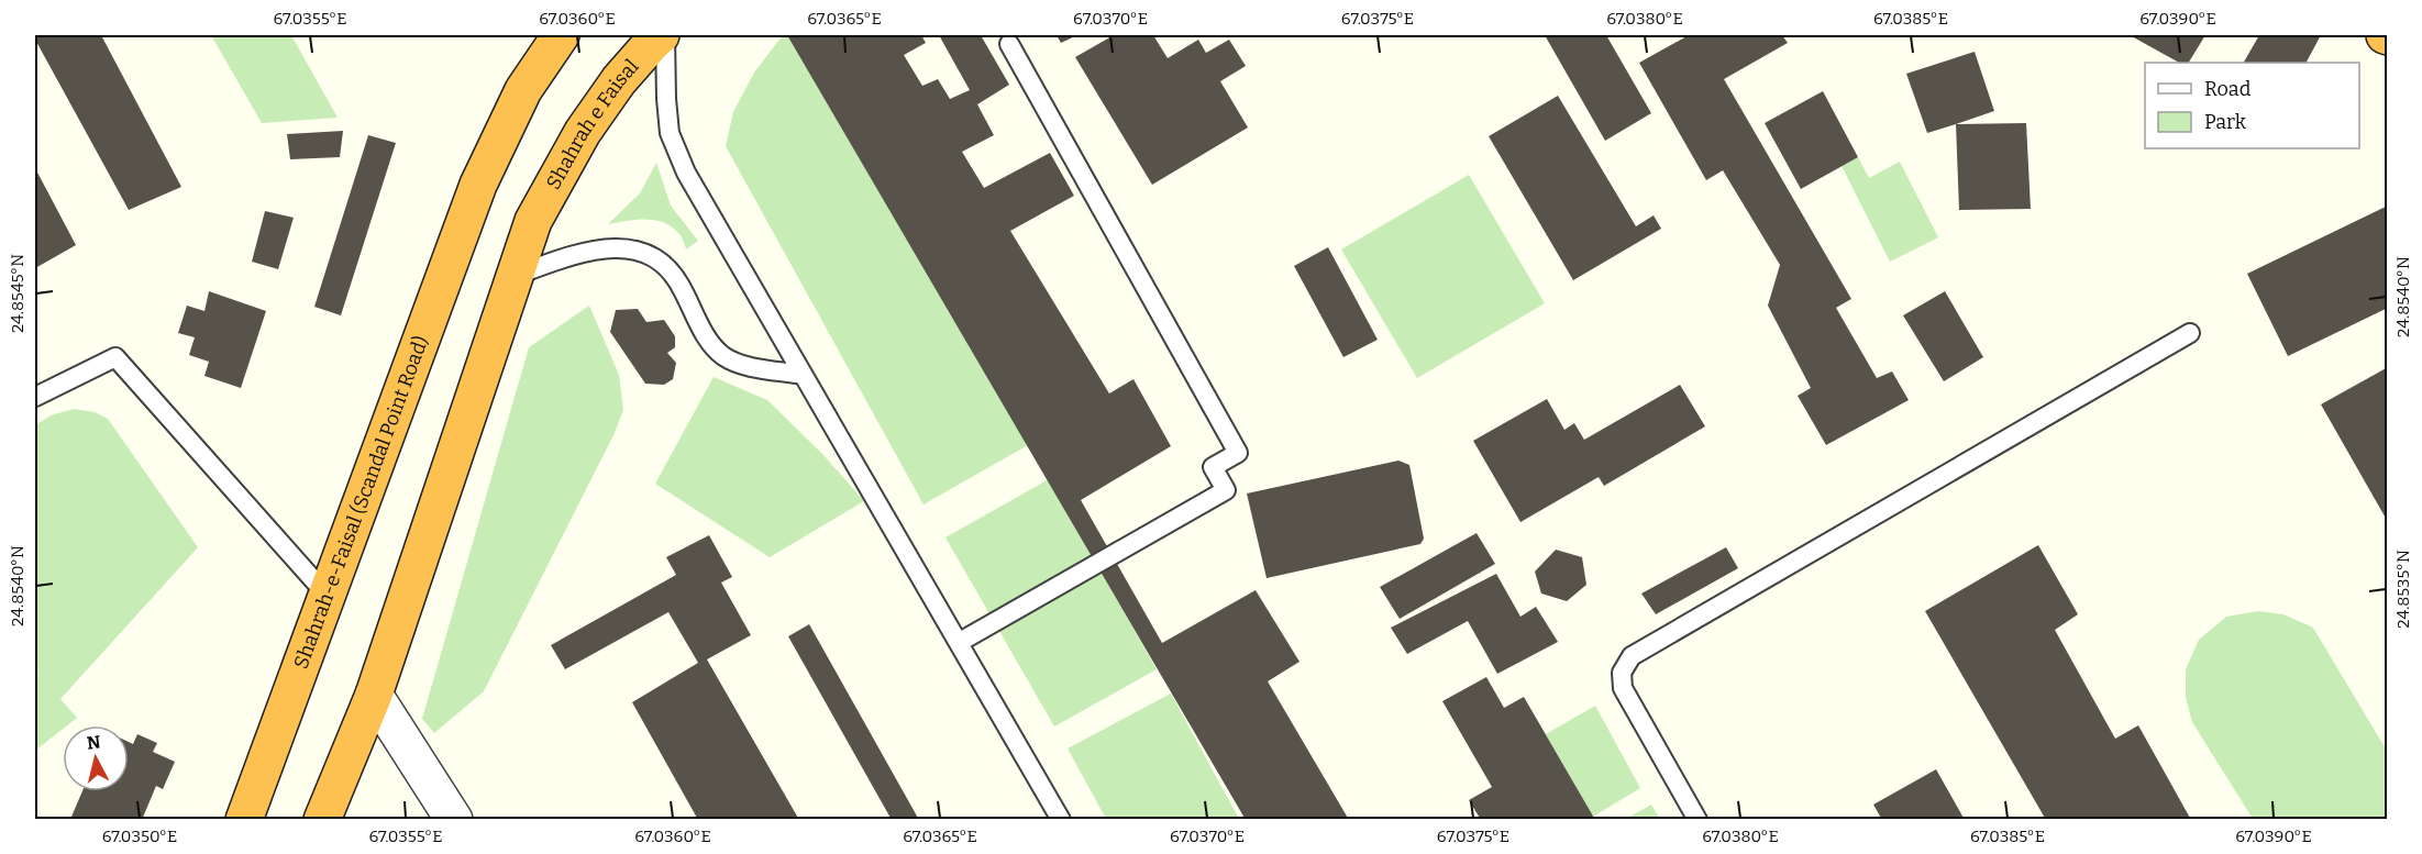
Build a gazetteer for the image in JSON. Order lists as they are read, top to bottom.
{
  "streets": {
    "highway": ["Shahrah e Faisal", "Shahrah-e-Faisal (Scandal Point Road)"]
  },
  "legend": ["Road", "Park"],
  "north": "top",
  "coordinates": [
    "67.0355°E",
    "67.0360°E",
    "67.0365°E",
    "67.0370°E",
    "67.0375°E",
    "67.0380°E",
    "67.0385°E",
    "67.0390°E",
    "24.8545°N",
    "24.8540°N",
    "24.8535°N",
    "67.0350°E"
  ]
}
